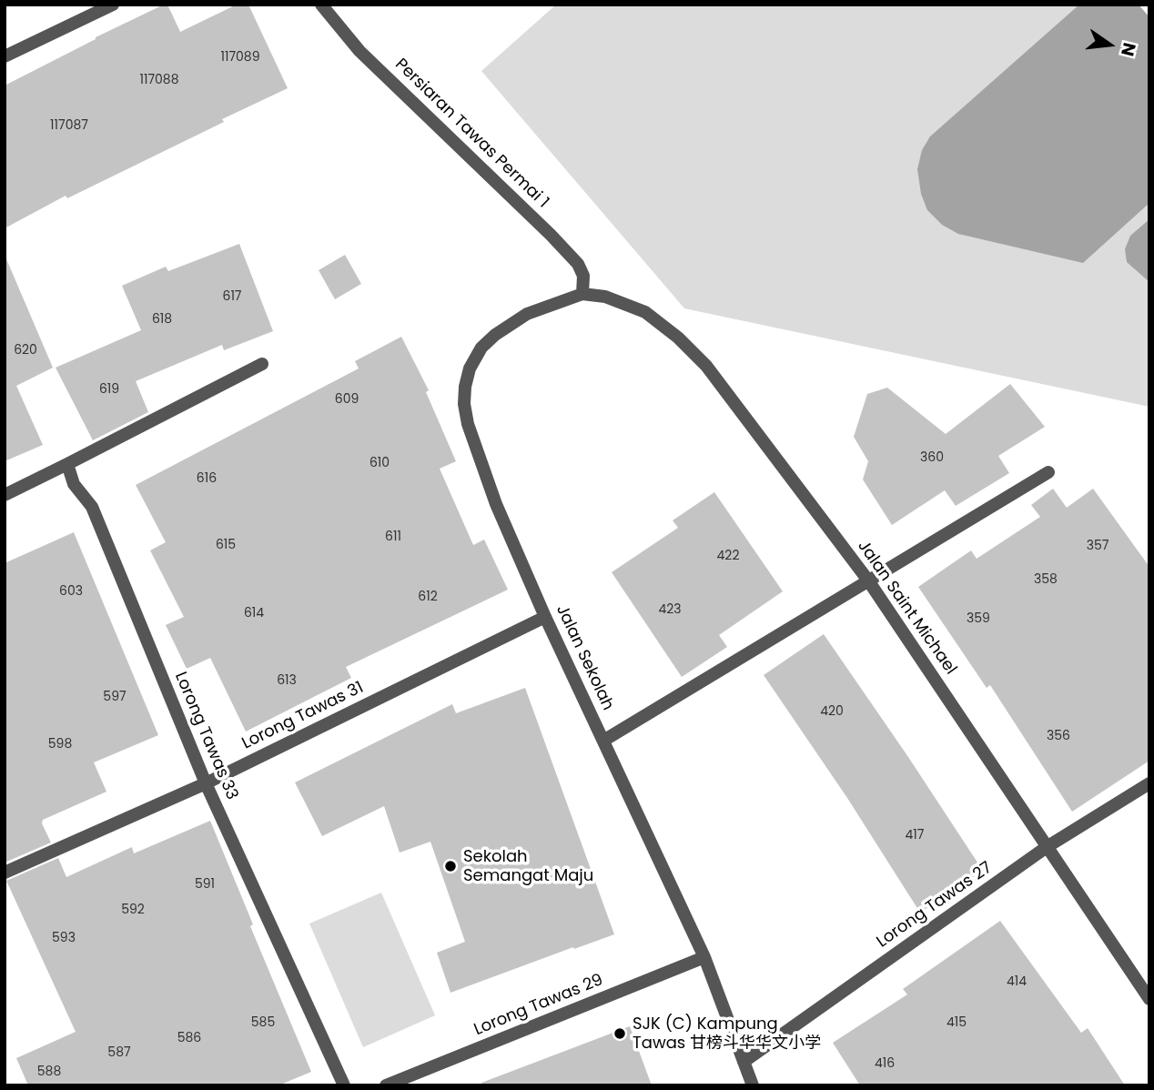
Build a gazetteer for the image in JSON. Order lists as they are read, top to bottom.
{
  "streets": {
    "street": [
      "Persiaran Tawas Permai 1",
      "Jalan Saint Michael",
      "Jalan Sekolah",
      "Lorong Tawas 31",
      "Lorong Tawas 33",
      "Lorong Tawas 27",
      "Lorong Tawas 29"
    ]
  },
  "crossings": [
    ["Persiaran Tawas Permai 1", "Jalan Saint Michael"],
    ["Persiaran Tawas Permai 1", "Jalan Sekolah"],
    ["Jalan Saint Michael", "Jalan Sekolah"],
    ["Jalan Saint Michael", "Lorong Tawas 27"],
    ["Jalan Sekolah", "Lorong Tawas 31"],
    ["Jalan Sekolah", "Lorong Tawas 27"],
    ["Jalan Sekolah", "Lorong Tawas 29"],
    ["Lorong Tawas 31", "Lorong Tawas 33"]
  ],
  "places": ["Sekolah Semangat Maju", "SJK (C) Kampung Tawas 甘榜斗华华文小学"],
  "house_numbers": [
    "117089",
    "117088",
    "117087",
    "617",
    "618",
    "620",
    "619",
    "609",
    "360",
    "610",
    "616",
    "611",
    "615",
    "357",
    "422",
    "358",
    "603",
    "612",
    "423",
    "614",
    "359",
    "613",
    "597",
    "420",
    "356",
    "598",
    "417",
    "591",
    "592",
    "593",
    "414",
    "585",
    "415",
    "586",
    "587",
    "416",
    "588"
  ],
  "north": "right"
}
